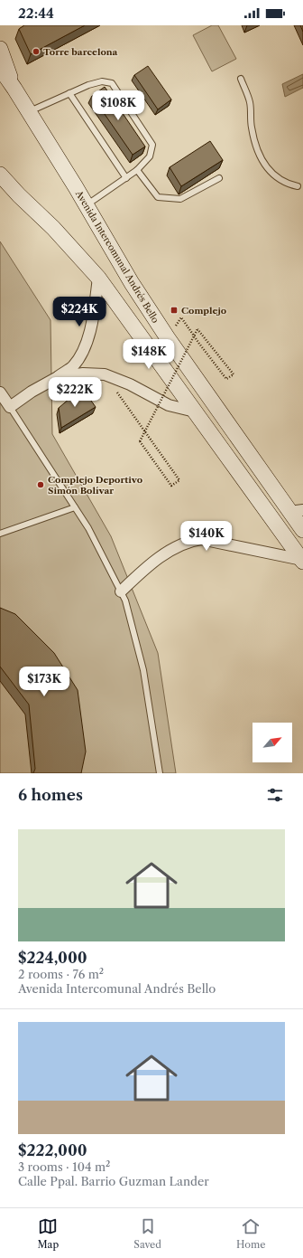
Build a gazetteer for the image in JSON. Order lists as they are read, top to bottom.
{
  "streets": {
    "main road": ["Avenida Intercomunal Andrés Bello"]
  },
  "places": {
    "other": ["Torre barcelona", "Complejo Deportivo Simón Bolívar"],
    "transit": ["Complejo"]
  },
  "north": "top right",
  "page": {
    "status": "22:44",
    "price": [
      "$108K",
      "$224K",
      "$148K",
      "$222K",
      "$140K",
      "$173K"
    ],
    "heading": "6 homes",
    "list": [
      {
        "name": "$224,000",
        "note": "2 rooms · 76 m² · Avenida Intercomunal Andrés Bello"
      },
      {
        "name": "$222,000",
        "note": "3 rooms · 104 m² · Calle Ppal. Barrio Guzman Lander"
      }
    ],
    "tabs": ["Map", "Saved", "Home"]
  }
}
